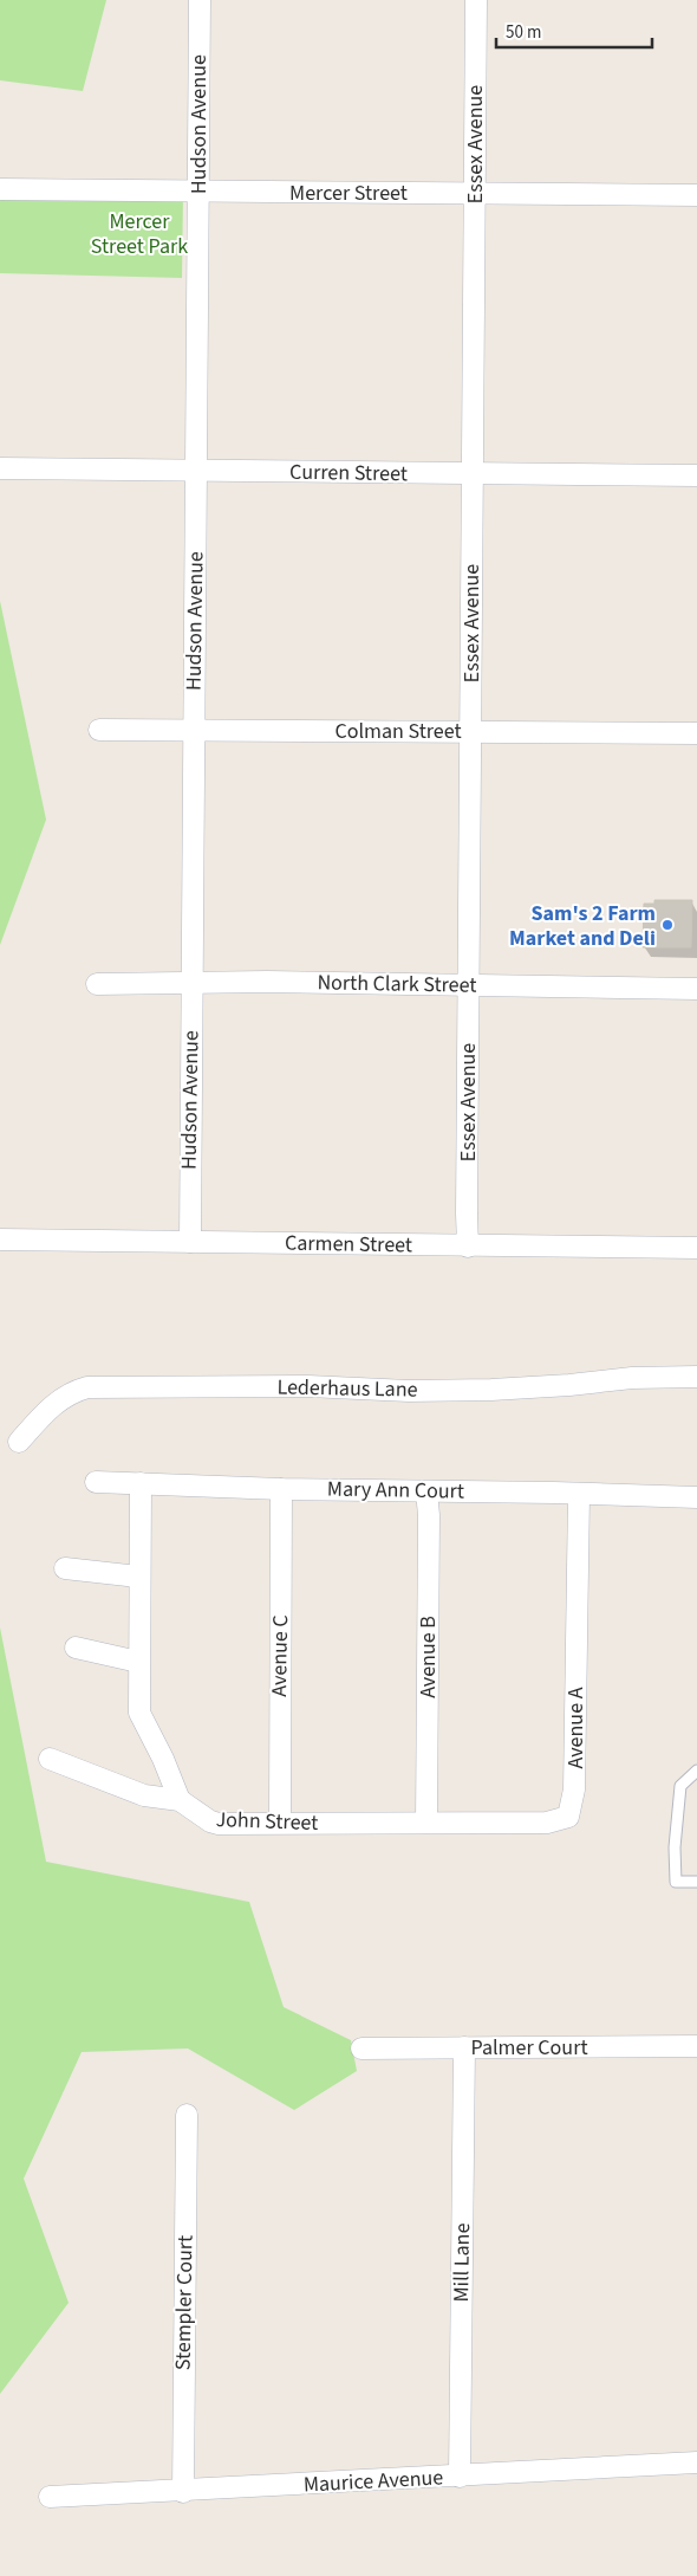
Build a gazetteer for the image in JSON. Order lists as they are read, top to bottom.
{
  "streets": {
    "street": [
      "Hudson Avenue",
      "Essex Avenue",
      "Mercer Street",
      "Curren Street",
      "Colman Street",
      "North Clark Street",
      "Carmen Street",
      "Lederhaus Lane",
      "Mary Ann Court",
      "Avenue C",
      "Avenue B",
      "Avenue A",
      "John Street",
      "Palmer Court",
      "Mill Lane",
      "Stempler Court",
      "Maurice Avenue"
    ]
  },
  "crossings": [
    ["Hudson Avenue", "Mercer Street"],
    ["Hudson Avenue", "Curren Street"],
    ["Hudson Avenue", "Colman Street"],
    ["Hudson Avenue", "North Clark Street"],
    ["Hudson Avenue", "Carmen Street"],
    ["Essex Avenue", "Mercer Street"],
    ["Essex Avenue", "Curren Street"],
    ["Essex Avenue", "Colman Street"],
    ["Essex Avenue", "North Clark Street"],
    ["Essex Avenue", "Carmen Street"],
    ["Mary Ann Court", "Avenue C"],
    ["Mary Ann Court", "Avenue B"],
    ["Mary Ann Court", "Avenue A"],
    ["Avenue C", "John Street"],
    ["Avenue B", "Avenue A"],
    ["Avenue B", "John Street"],
    ["Avenue A", "John Street"],
    ["Palmer Court", "Mill Lane"],
    ["Mill Lane", "Maurice Avenue"],
    ["Stempler Court", "Maurice Avenue"]
  ],
  "parks": ["Mercer Street Park"],
  "places": ["Sam's 2 Farm Market and Deli"],
  "scale_bar": "50 m"
}
